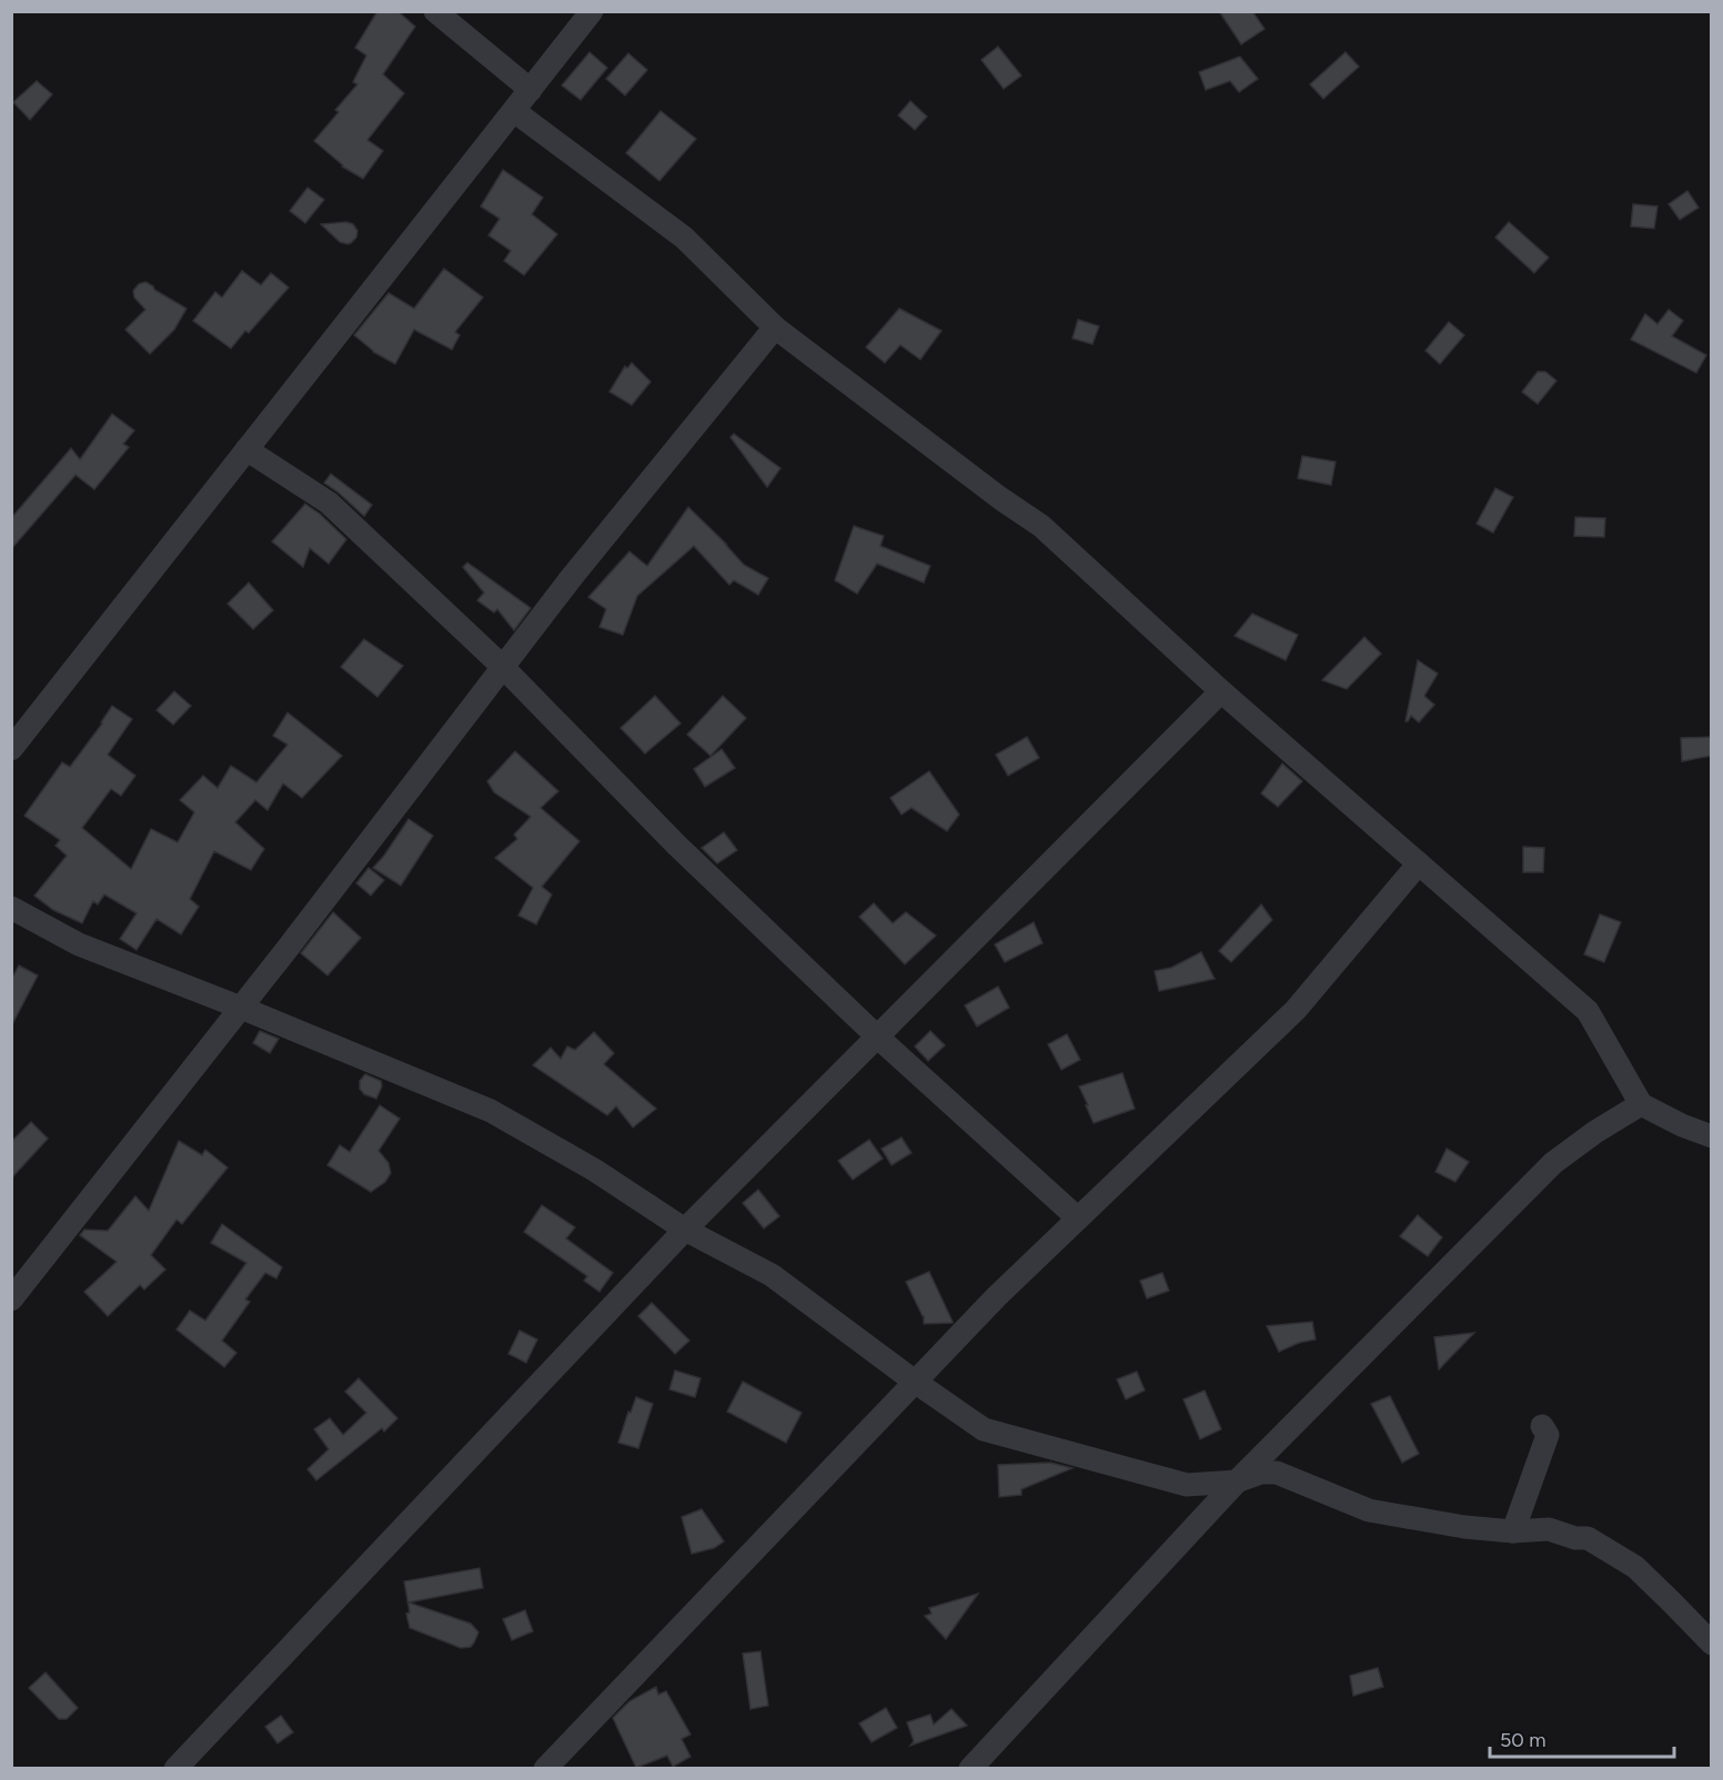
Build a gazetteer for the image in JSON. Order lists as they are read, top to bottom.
{
  "scale_bar": "50 m"
}
